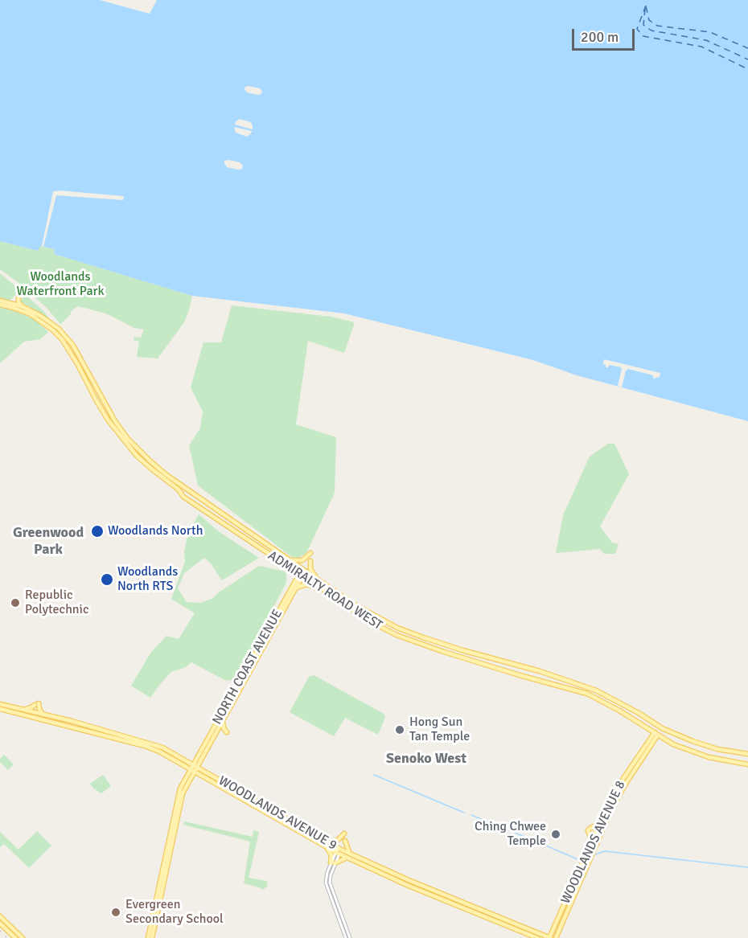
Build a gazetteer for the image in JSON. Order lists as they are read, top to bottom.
{
  "streets": {
    "main road": [
      "ADMIRALTY ROAD WEST",
      "NORTH COAST AVENUE",
      "WOODLANDS AVENUE 9",
      "WOODLANDS AVENUE 8"
    ]
  },
  "crossings": [
    ["ADMIRALTY ROAD WEST", "NORTH COAST AVENUE"],
    ["ADMIRALTY ROAD WEST", "WOODLANDS AVENUE 8"],
    ["NORTH COAST AVENUE", "WOODLANDS AVENUE 9"],
    ["WOODLANDS AVENUE 9", "WOODLANDS AVENUE 8"]
  ],
  "districts": ["Greenwood Park", "Senoko West"],
  "parks": ["Woodlands Waterfront Park"],
  "places": [
    "Woodlands North",
    "Woodlands North RTS",
    "Republic Polytechnic",
    "Hong Sun Tan Temple",
    "Ching Chwee Temple",
    "Evergreen Secondary School"
  ],
  "scale_bar": "200 m"
}
